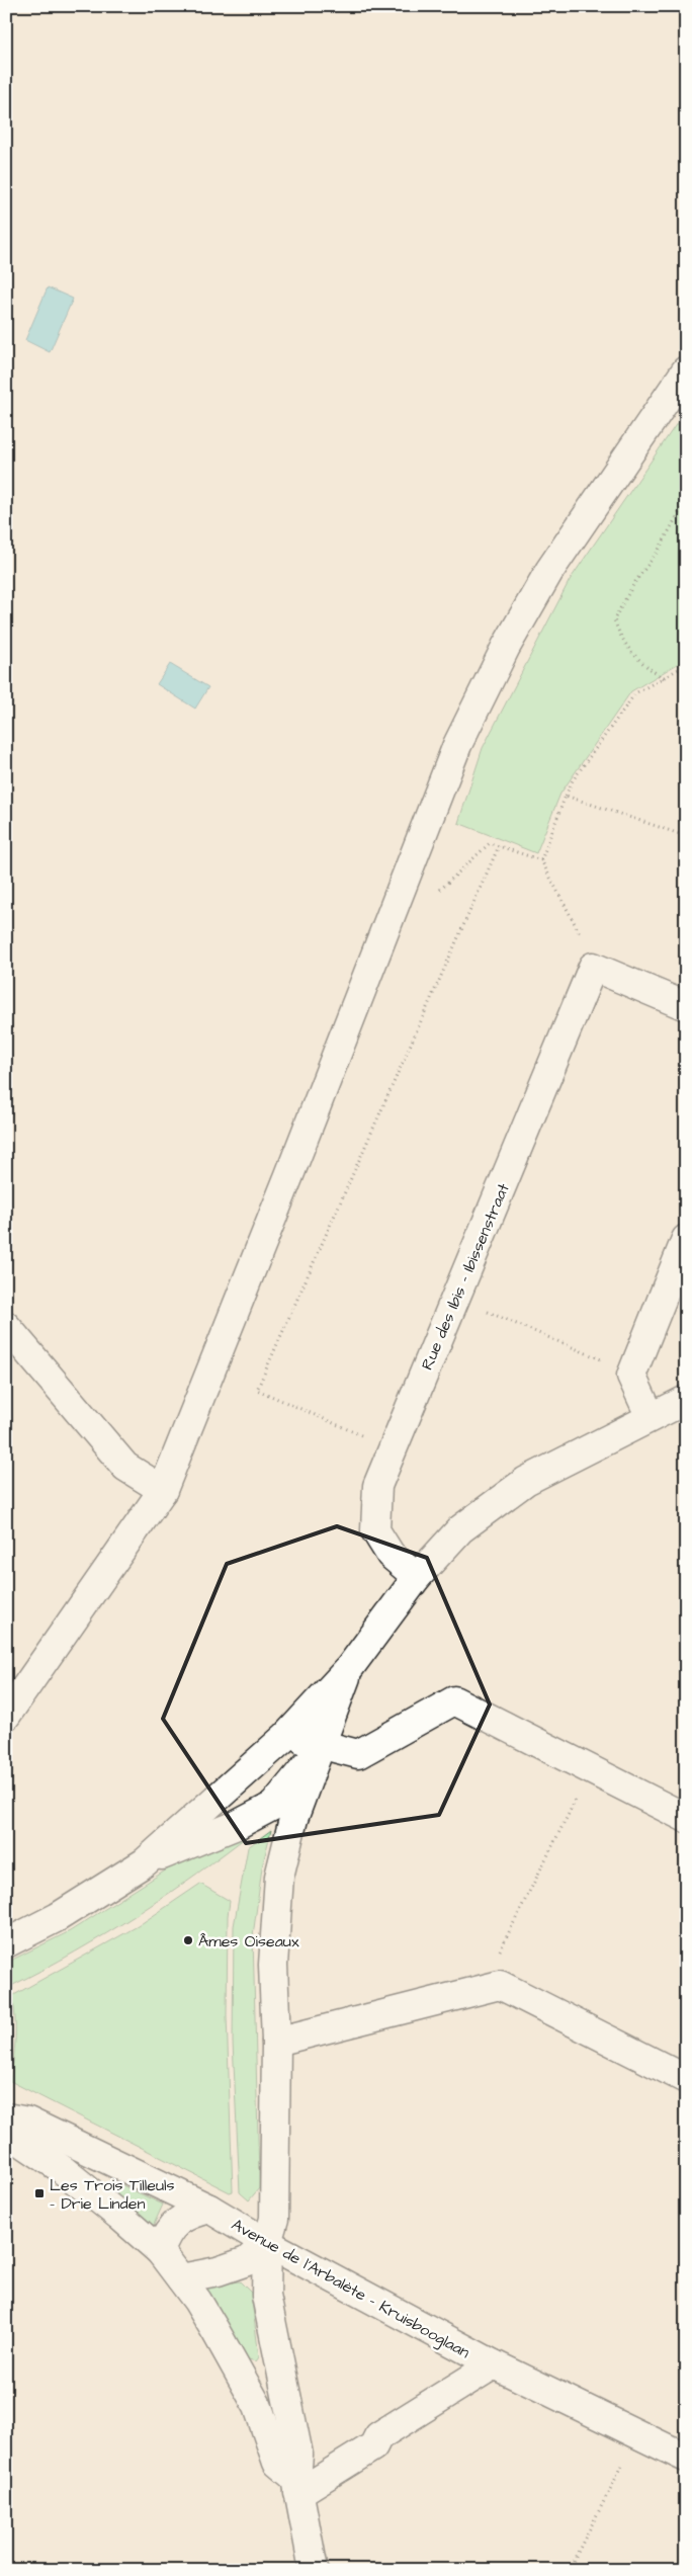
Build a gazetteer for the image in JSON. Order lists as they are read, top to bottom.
{
  "streets": {
    "street": ["Rue des Ibis - Ibissenstraat", "Avenue de l'Arbalète - Kruisbooglaan"]
  },
  "places": {
    "other": ["Âmes Oiseaux"],
    "transit": ["Les Trois Tilleuls - Drie Linden"]
  }
}
